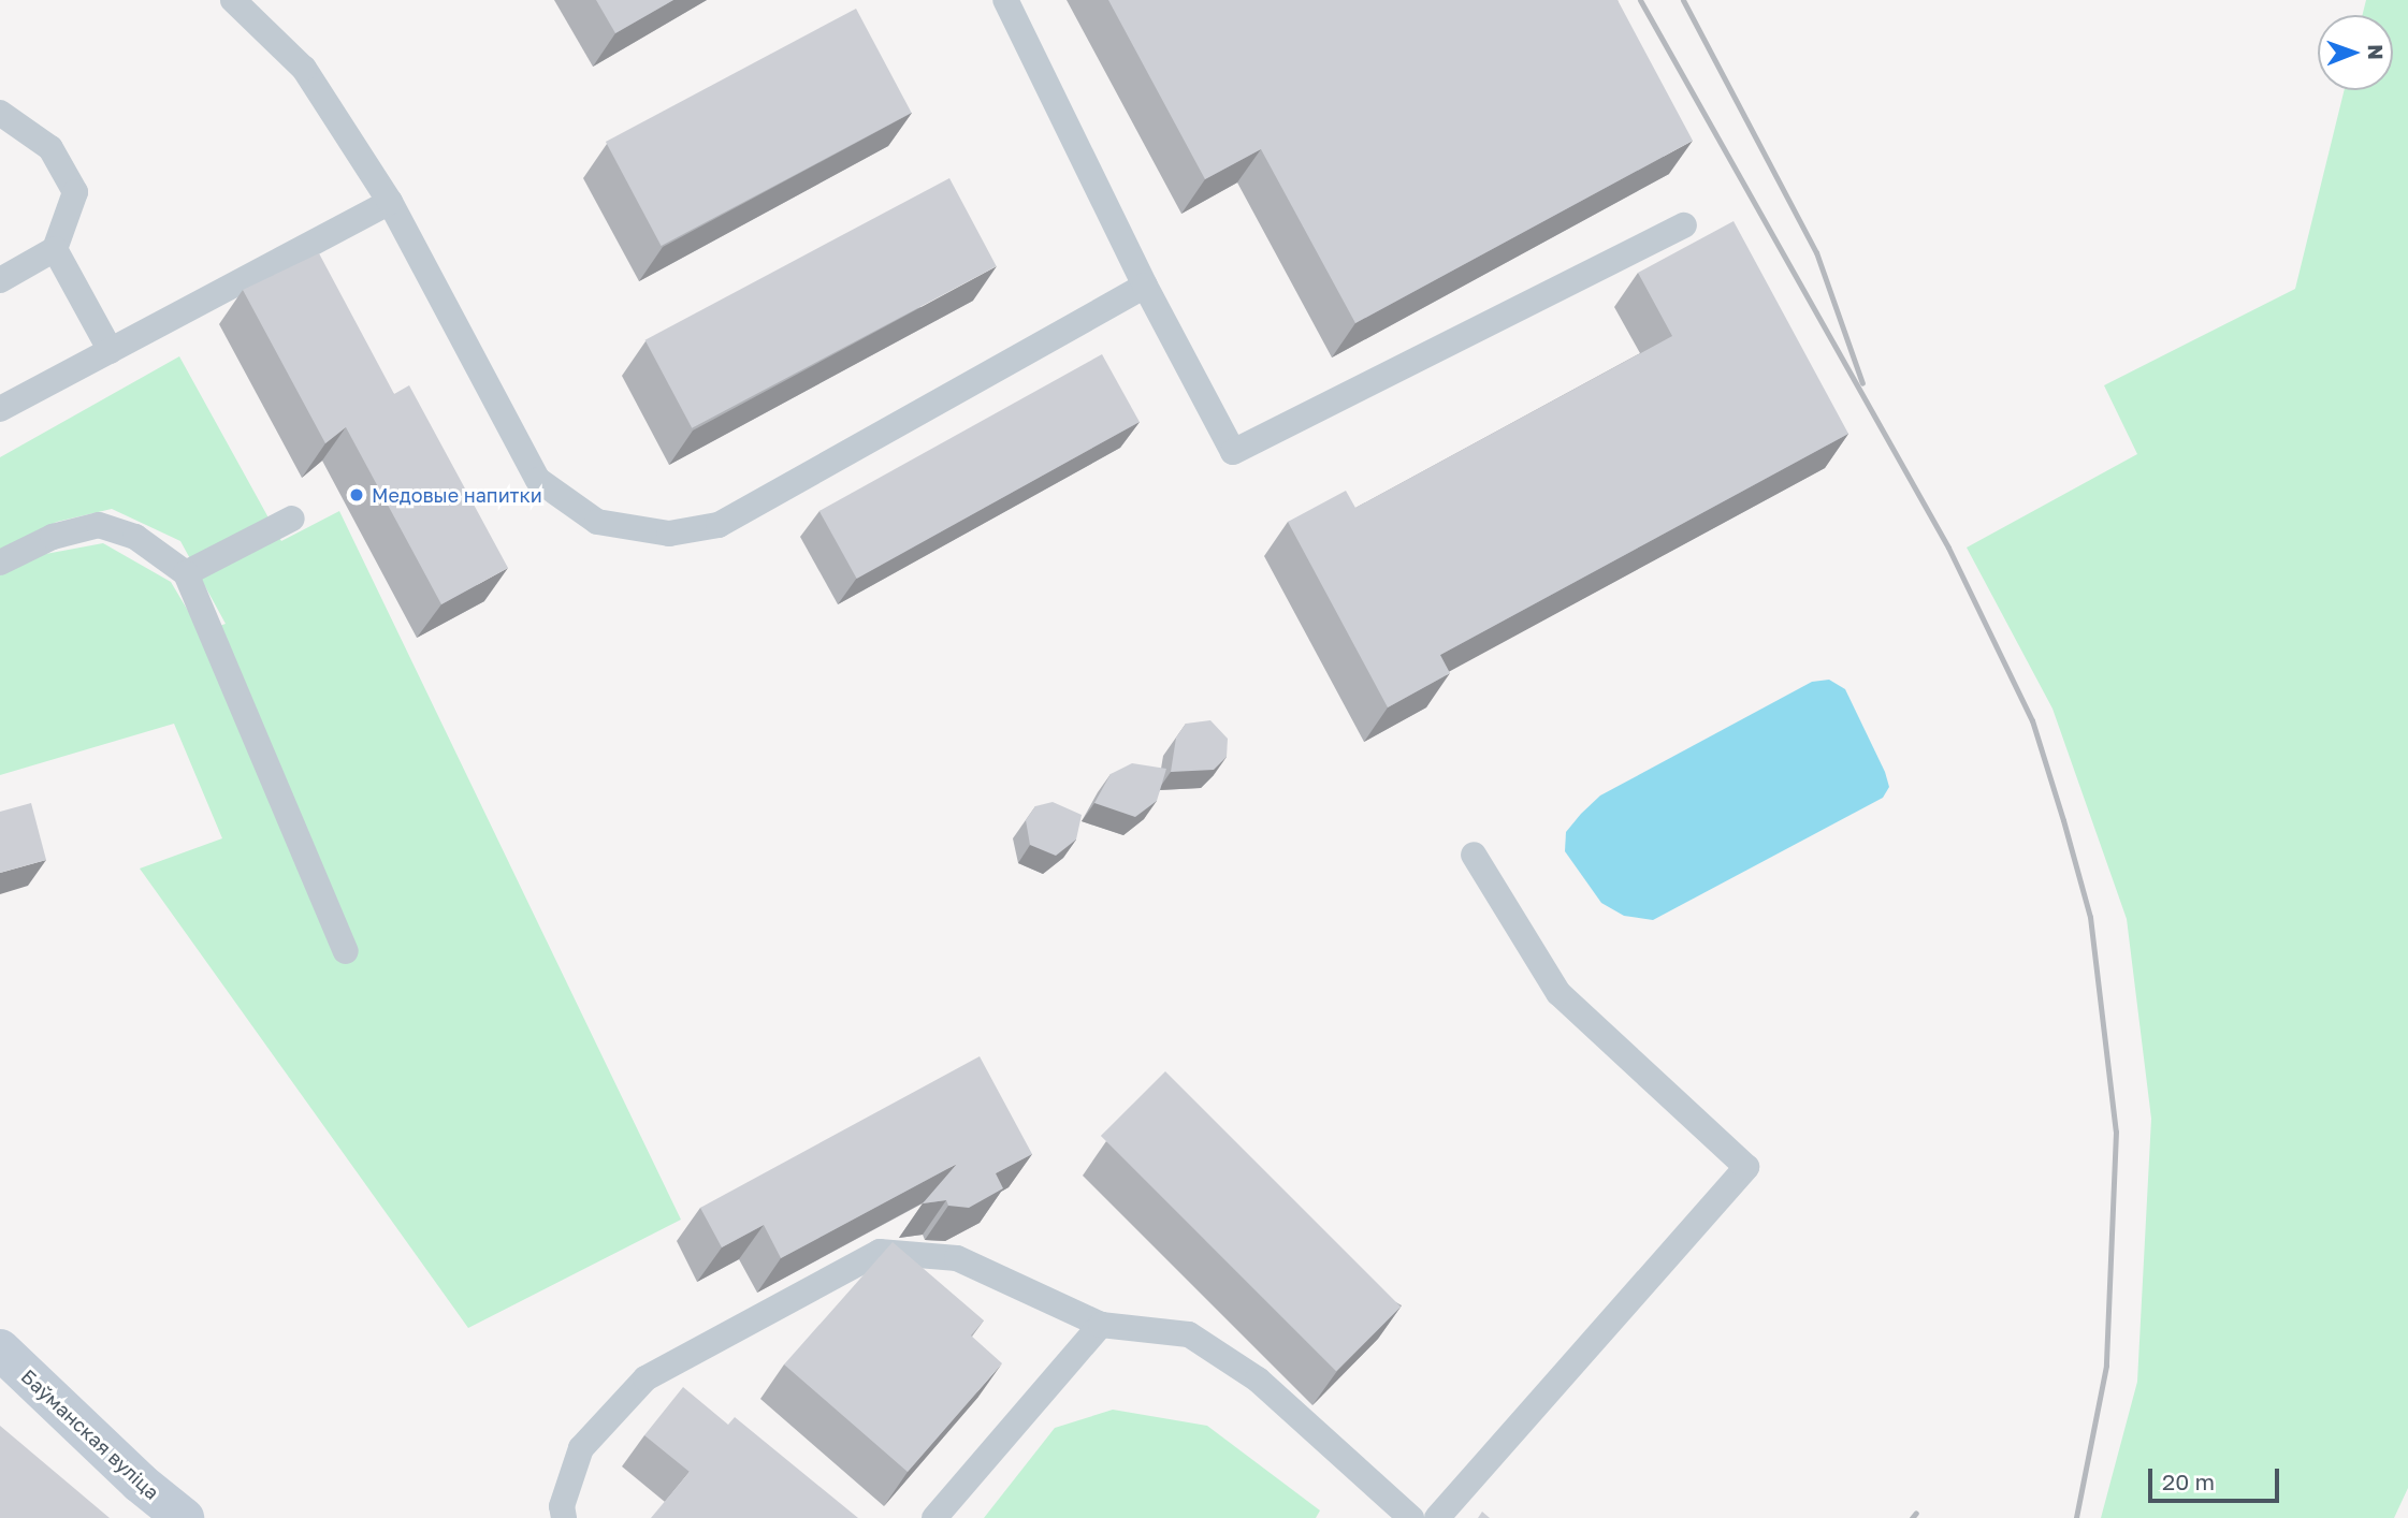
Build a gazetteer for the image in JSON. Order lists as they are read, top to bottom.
{
  "streets": {
    "street": ["Баўманская вуліца"]
  },
  "places": ["Медовые напитки"],
  "scale_bar": "20 m",
  "north": "right"
}
